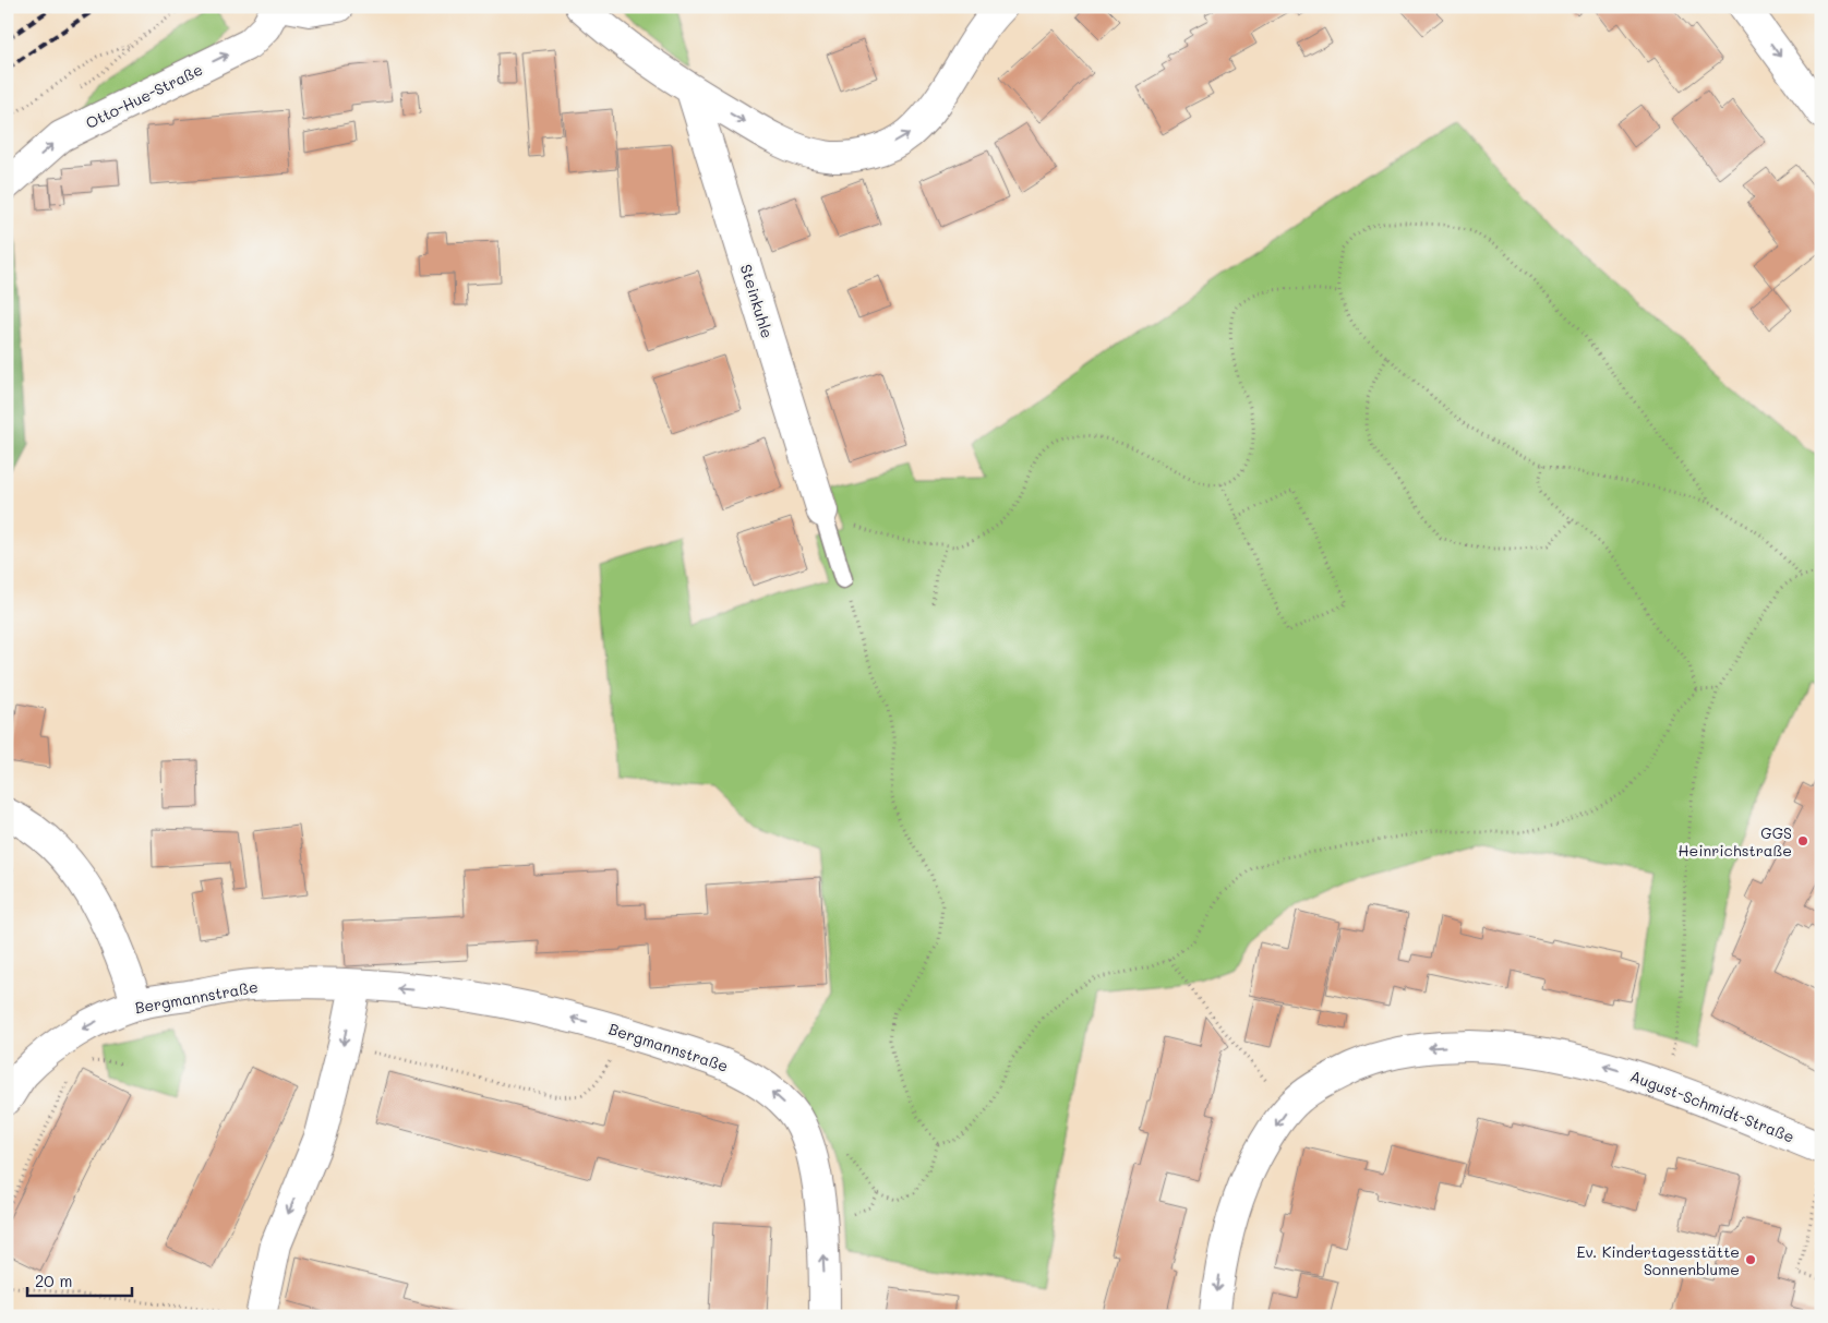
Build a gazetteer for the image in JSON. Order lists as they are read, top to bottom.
{
  "streets": {
    "street": [
      "Otto-Hue-Straße",
      "Steinkuhle",
      "Bergmannstraße",
      "August-Schmidt-Straße"
    ]
  },
  "one_way": ["Otto-Hue-Straße", "August-Schmidt-Straße"],
  "places": ["GGS Heinrichstraße", "Ev. Kindertagesstätte Sonnenblume"],
  "scale_bar": "20 m"
}
